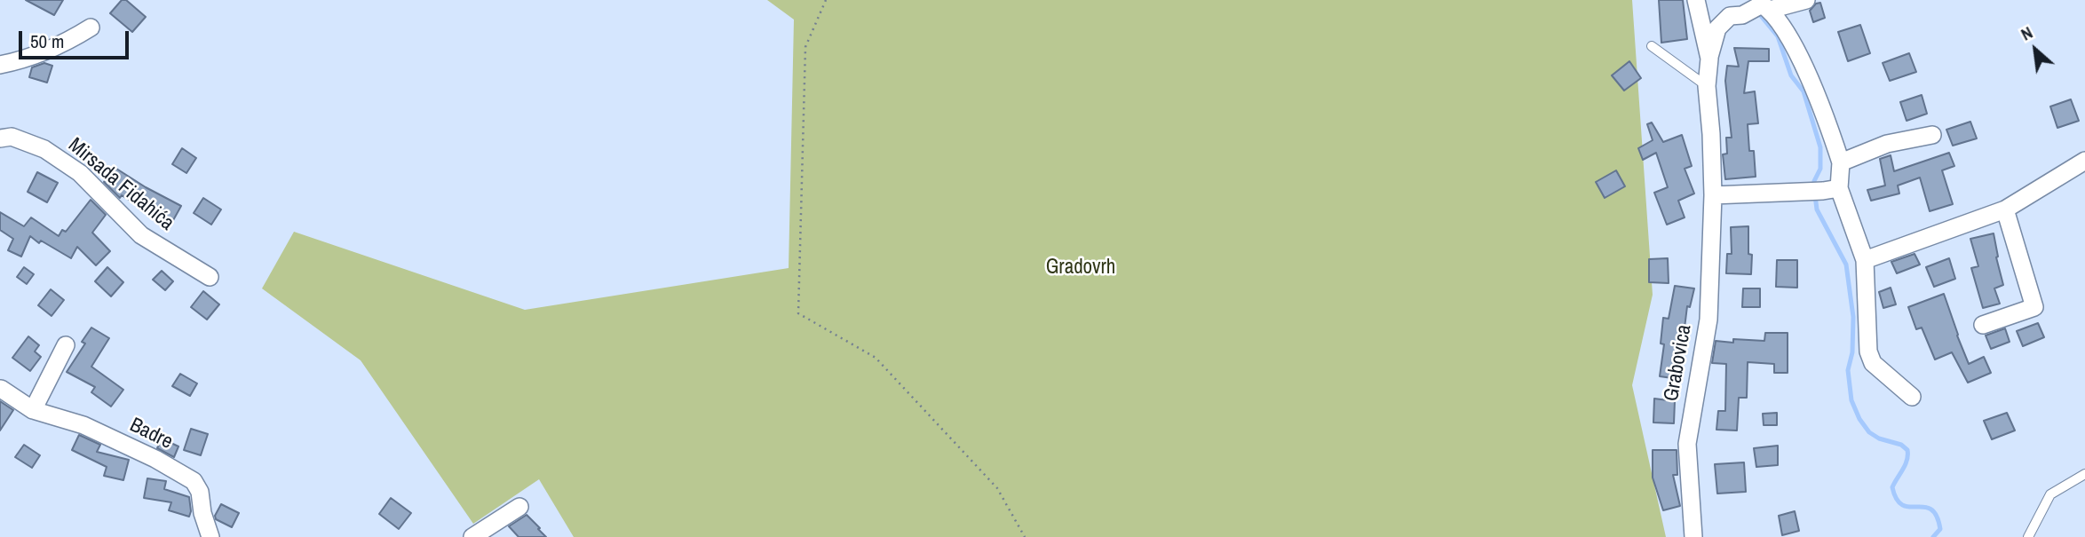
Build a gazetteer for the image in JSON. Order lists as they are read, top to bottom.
{
  "streets": {
    "street": ["Mirsada Fidahića", "Grabovica", "Badre"]
  },
  "parks": ["Gradovrh"],
  "scale_bar": "50 m",
  "north": "top left"
}
